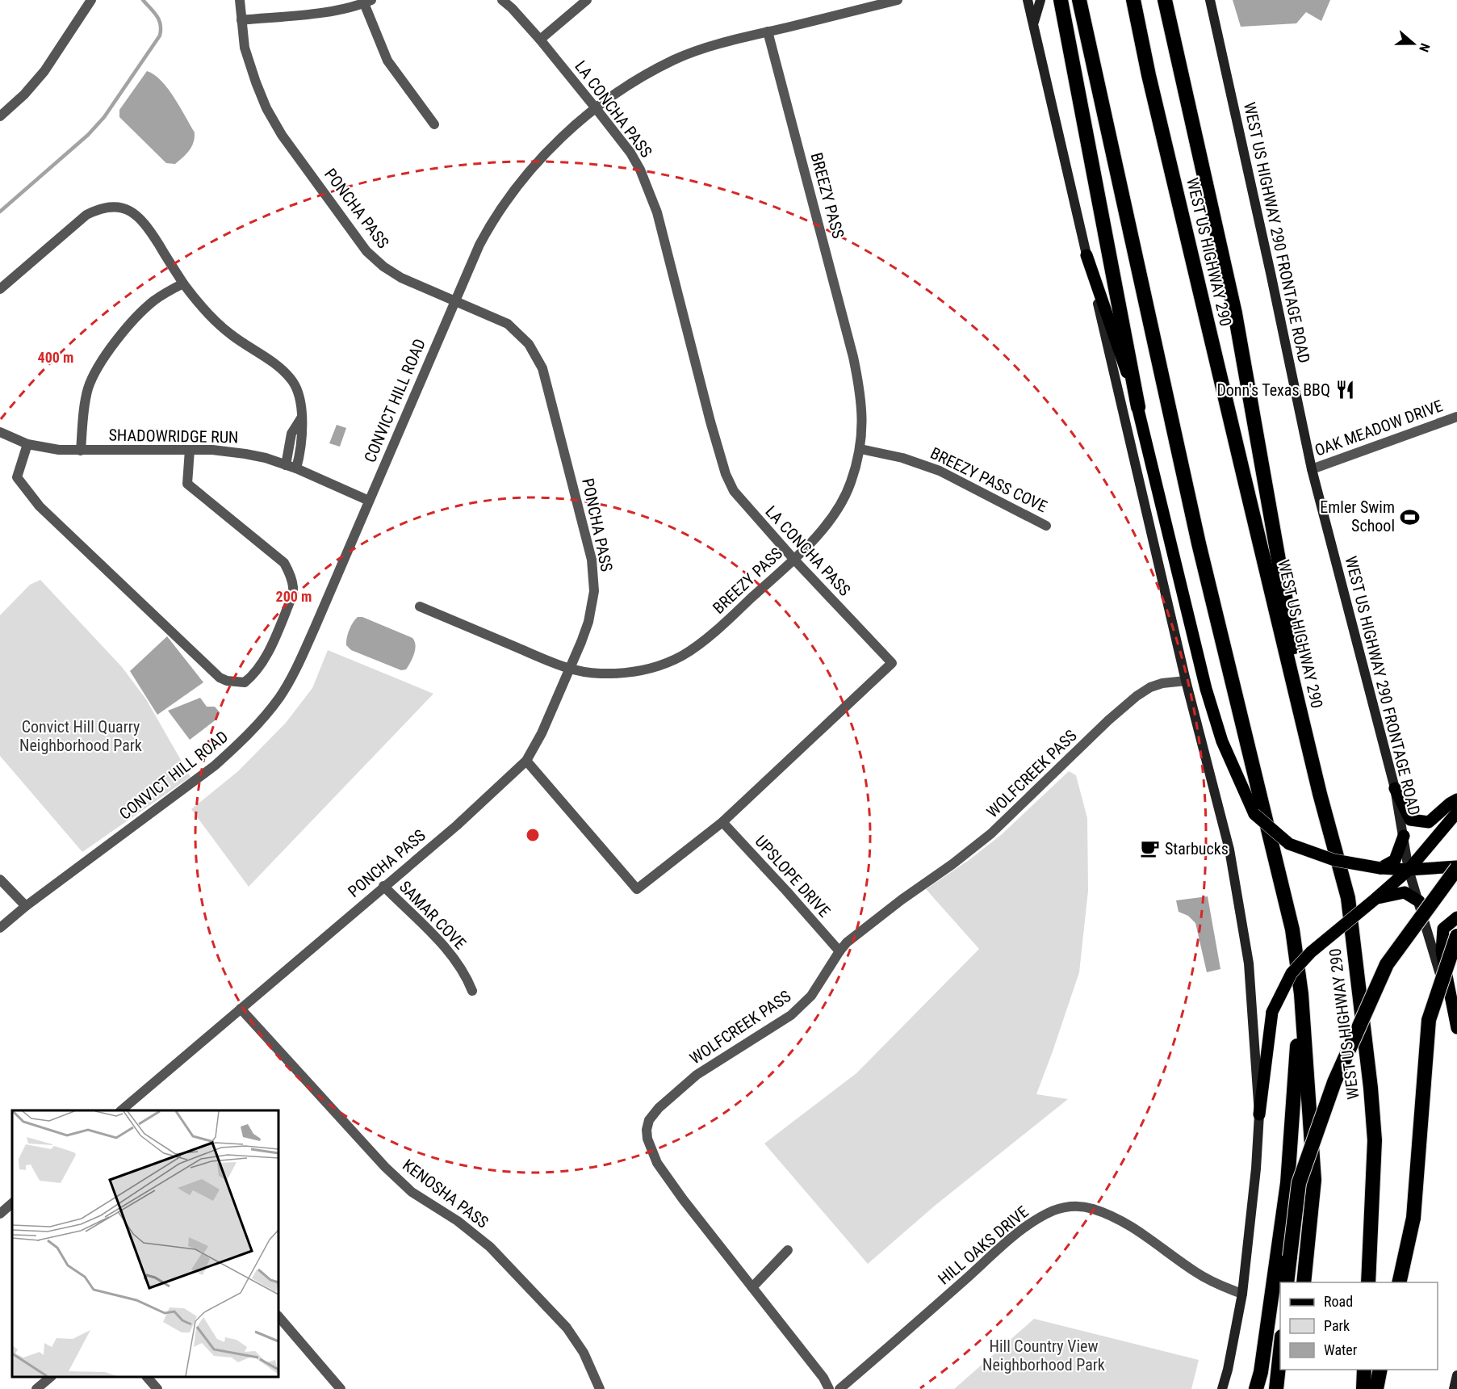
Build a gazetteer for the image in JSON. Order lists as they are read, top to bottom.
{
  "streets": {
    "highway": ["WEST US HIGHWAY 290"],
    "main road": ["WEST US HIGHWAY 290 FRONTAGE ROAD"],
    "street": [
      "LA CONCHA PASS",
      "BREEZY PASS",
      "PONCHA PASS",
      "CONVICT HILL ROAD",
      "OAK MEADOW DRIVE",
      "SHADOWRIDGE RUN",
      "BREEZY PASS COVE",
      "WOLFCREEK PASS",
      "UPSLOPE DRIVE",
      "SAMAR COVE",
      "KENOSHA PASS",
      "HILL OAKS DRIVE"
    ]
  },
  "crossings": [
    ["LA CONCHA PASS", "BREEZY PASS"],
    ["LA CONCHA PASS", "PONCHA PASS"],
    ["LA CONCHA PASS", "CONVICT HILL ROAD"],
    ["LA CONCHA PASS", "UPSLOPE DRIVE"],
    ["BREEZY PASS", "PONCHA PASS"],
    ["BREEZY PASS", "CONVICT HILL ROAD"],
    ["BREEZY PASS", "BREEZY PASS COVE"],
    ["PONCHA PASS", "CONVICT HILL ROAD"],
    ["PONCHA PASS", "SAMAR COVE"],
    ["PONCHA PASS", "KENOSHA PASS"],
    ["WEST US HIGHWAY 290 FRONTAGE ROAD", "OAK MEADOW DRIVE"],
    ["CONVICT HILL ROAD", "SHADOWRIDGE RUN"],
    ["WOLFCREEK PASS", "UPSLOPE DRIVE"]
  ],
  "parks": ["Convict Hill Quarry Neighborhood Park", "Hill Country View Neighborhood Park"],
  "places": {
    "restaurant": ["Donn's Texas BBQ"],
    "sports": ["Emler Swim School"],
    "cafe": ["Starbucks"]
  },
  "legend": ["Road", "Park", "Water"],
  "north": "right",
  "rings": ["400 m", "200 m"]
}
